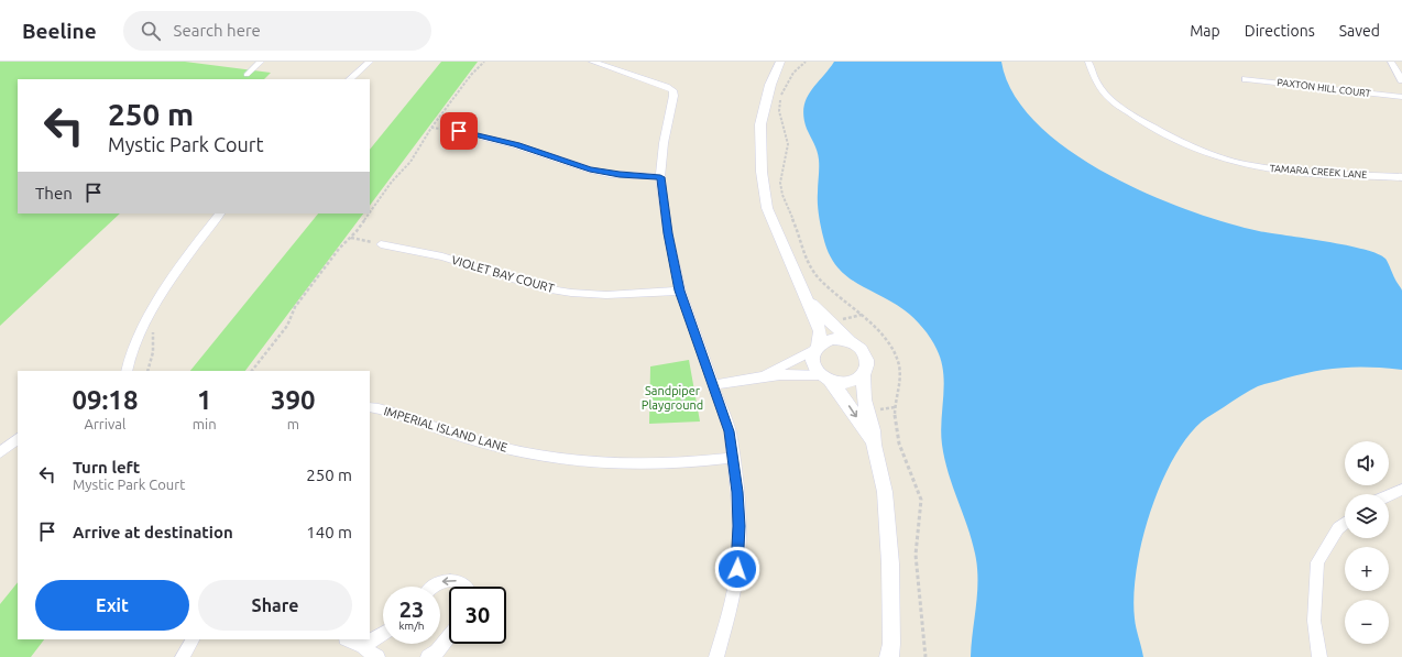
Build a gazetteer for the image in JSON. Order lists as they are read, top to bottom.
{
  "streets": {
    "street": [
      "PAXTON HILL COURT",
      "TAMARA CREEK LANE",
      "VIOLET BAY COURT",
      "IMPERIAL ISLAND LANE"
    ]
  },
  "parks": ["Sandpiper Playground"],
  "page": {
    "header": "Beeline",
    "search": "Search here",
    "nav": ["Map", "Directions", "Saved"],
    "turn": ["250 m", "Mystic Park Court"],
    "then": "Then",
    "eta": [
      "09:18",
      "Arrival",
      "1",
      "min",
      "390",
      "m"
    ],
    "map_buttons": ["+", "−"],
    "list": [
      {
        "name": "Turn left",
        "note": "Mystic Park Court",
        "value": "250 m"
      },
      {
        "name": "Arrive at destination",
        "value": "140 m"
      }
    ],
    "buttons": ["Exit", "Share"],
    "speed": "23 km/h",
    "limit": "30"
  }
}
